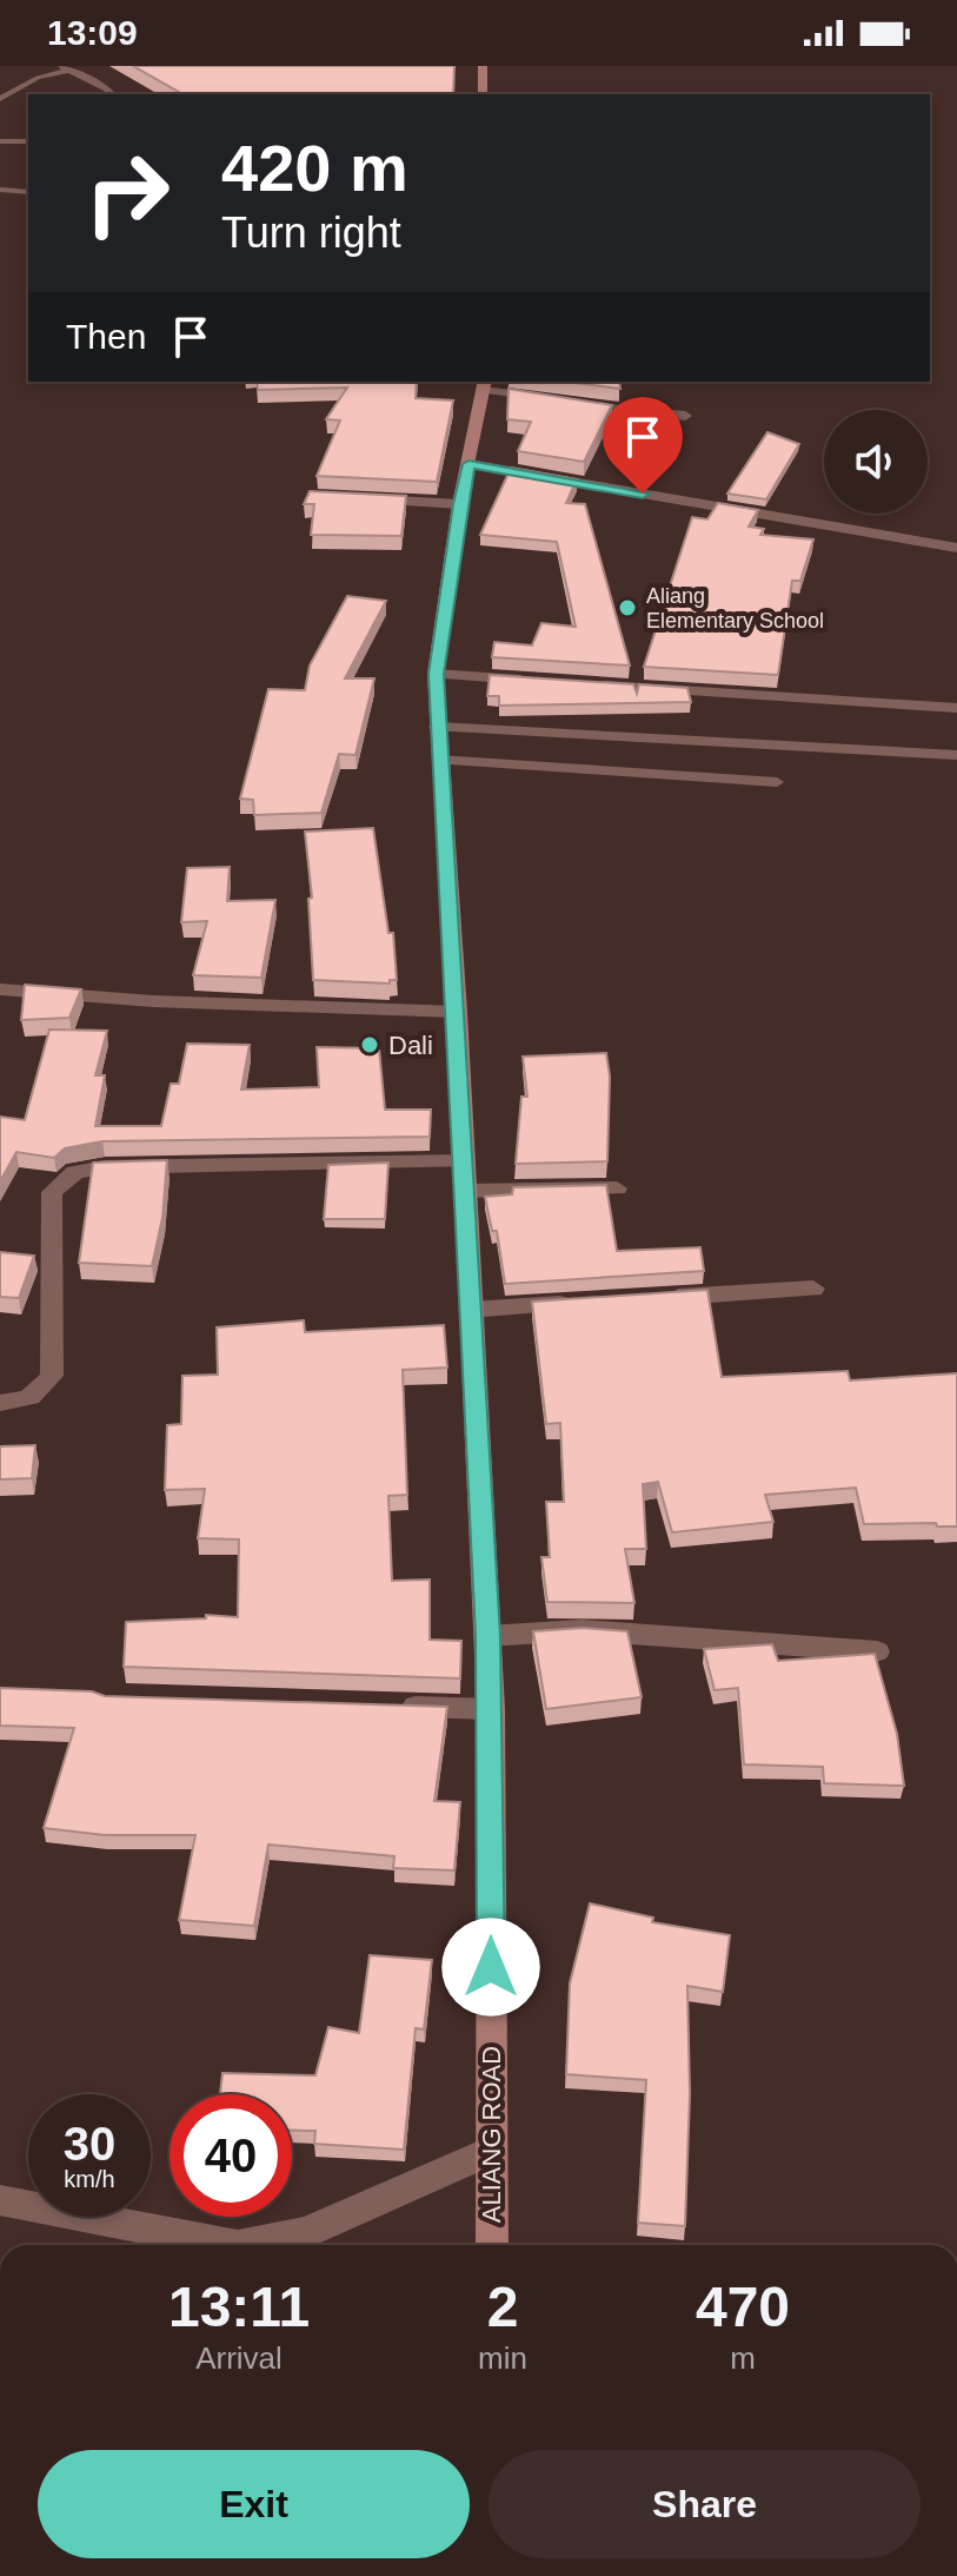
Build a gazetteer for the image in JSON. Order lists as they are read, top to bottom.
{
  "streets": {
    "street": ["ALIANG ROAD"]
  },
  "places": ["Aliang Elementary School", "Dali"],
  "page": {
    "status": "13:09",
    "turn": ["420 m", "Turn right"],
    "then": "Then",
    "speed": "30 km/h",
    "limit": "40",
    "eta": [
      "13:11",
      "Arrival",
      "2",
      "min",
      "470",
      "m"
    ],
    "buttons": ["Exit", "Share"]
  }
}
